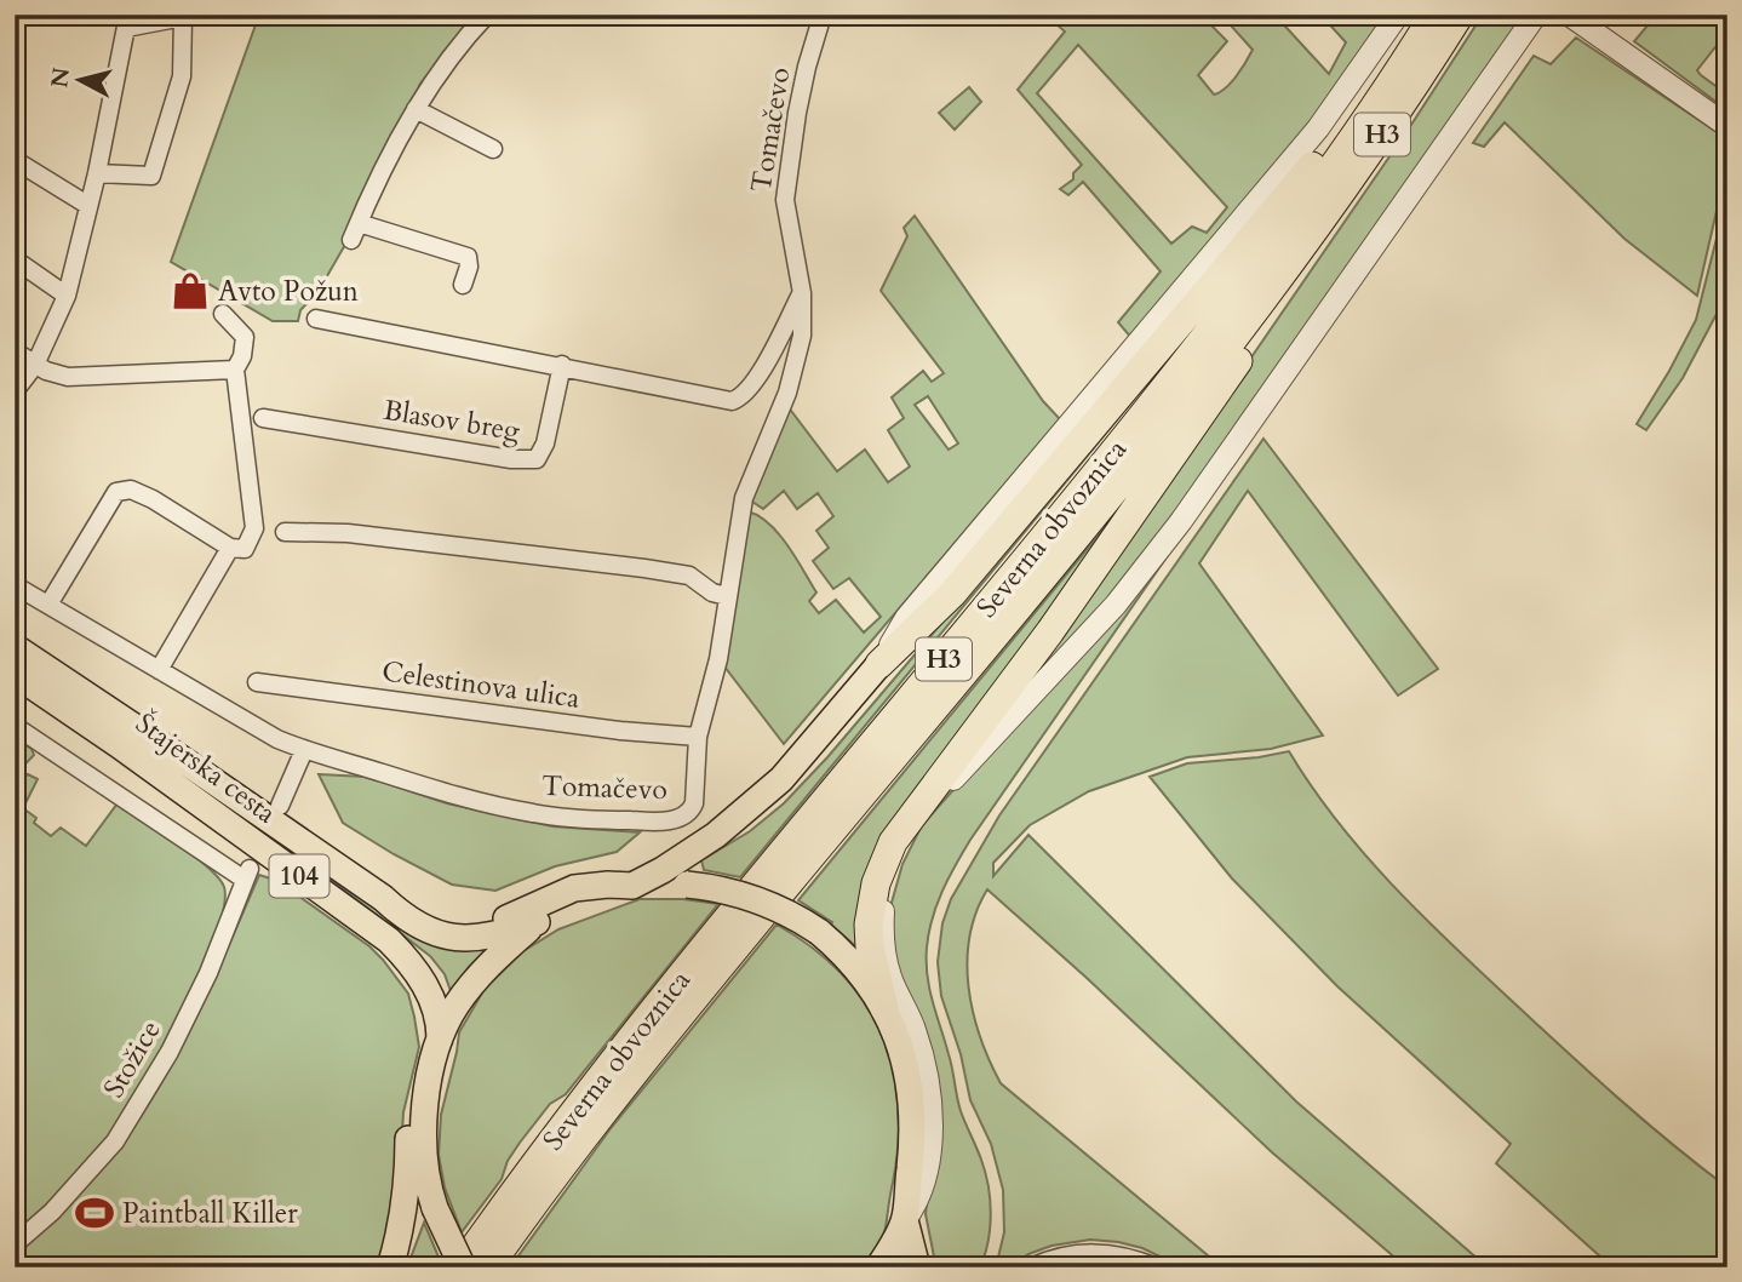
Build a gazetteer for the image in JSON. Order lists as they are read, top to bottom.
{
  "streets": {
    "highway": ["H3", "Severna obvoznica"],
    "main road": ["Štajerska cesta", "104"],
    "street": [
      "Tomačevo",
      "Blasov breg",
      "Celestinova ulica",
      "Stožice"
    ]
  },
  "crossings": [
    ["Tomačevo", "Celestinova ulica"]
  ],
  "places": {
    "shop": ["Avto Požun"],
    "sports": ["Paintball Killer"]
  },
  "north": "left"
}
